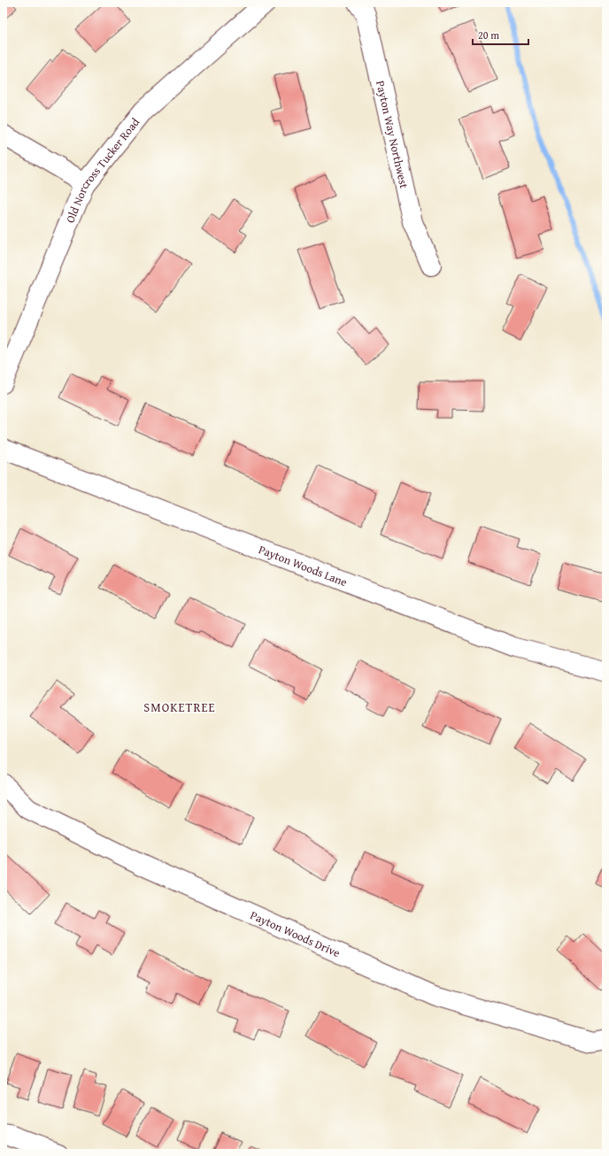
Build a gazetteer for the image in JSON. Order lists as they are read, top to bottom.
{
  "streets": {
    "street": [
      "Payton Way Northwest",
      "Old Norcross Tucker Road",
      "Payton Woods Lane",
      "Payton Woods Drive"
    ]
  },
  "districts": ["SMOKETREE"],
  "scale_bar": "20 m"
}
